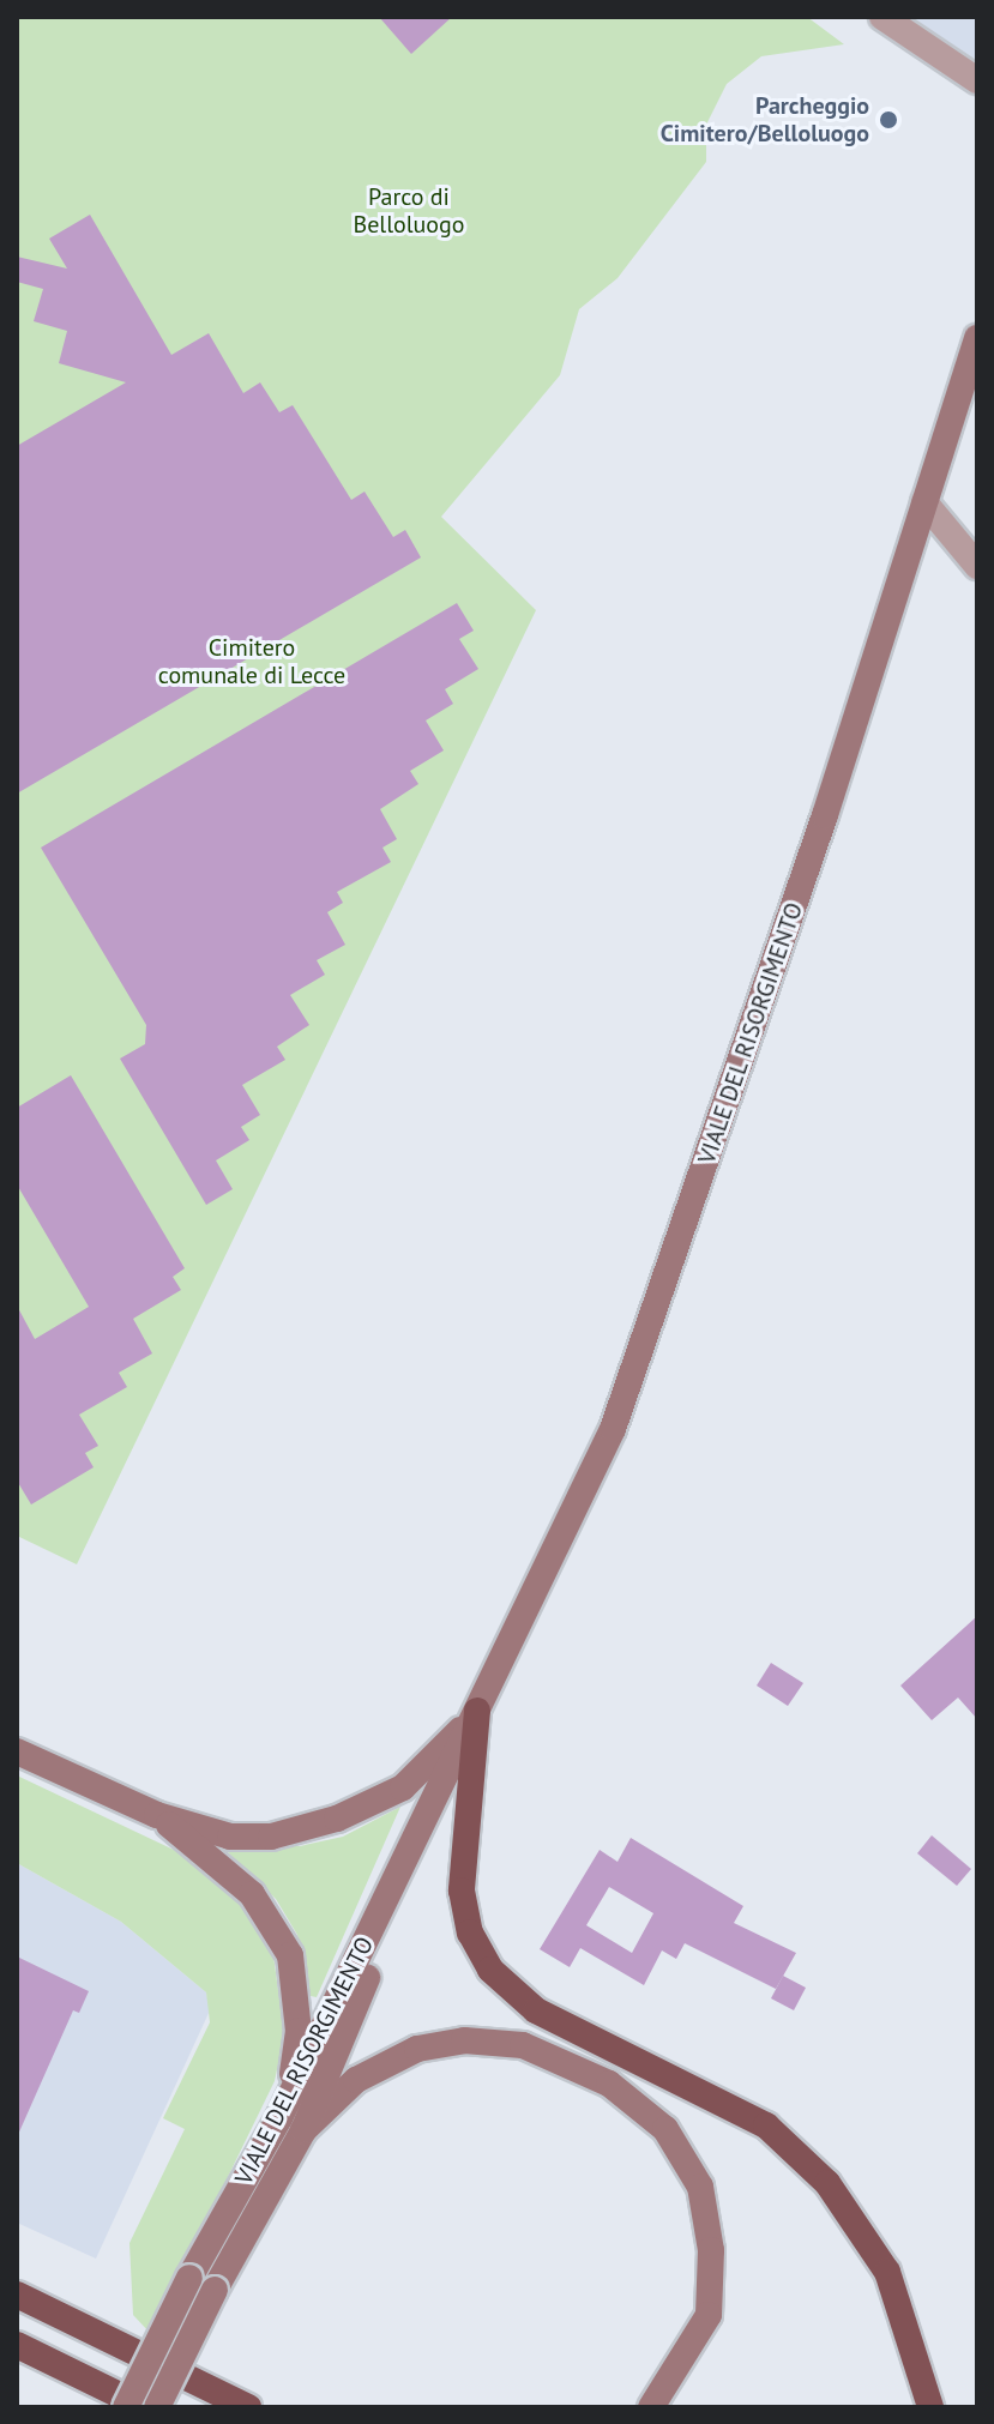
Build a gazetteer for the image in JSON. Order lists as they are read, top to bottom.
{
  "streets": {
    "main road": ["VIALE DEL RISORGIMENTO"]
  },
  "parks": ["Parco di Belloluogo", "Cimitero comunale di Lecce"],
  "places": ["Parcheggio Cimitero/Belloluogo"]
}
